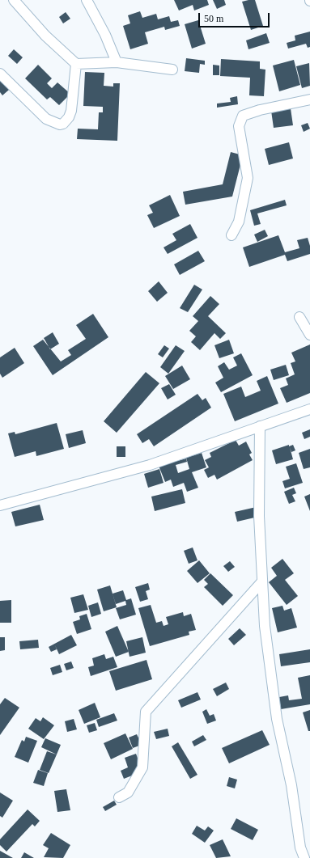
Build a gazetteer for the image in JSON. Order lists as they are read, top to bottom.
{
  "scale_bar": "50 m"
}
